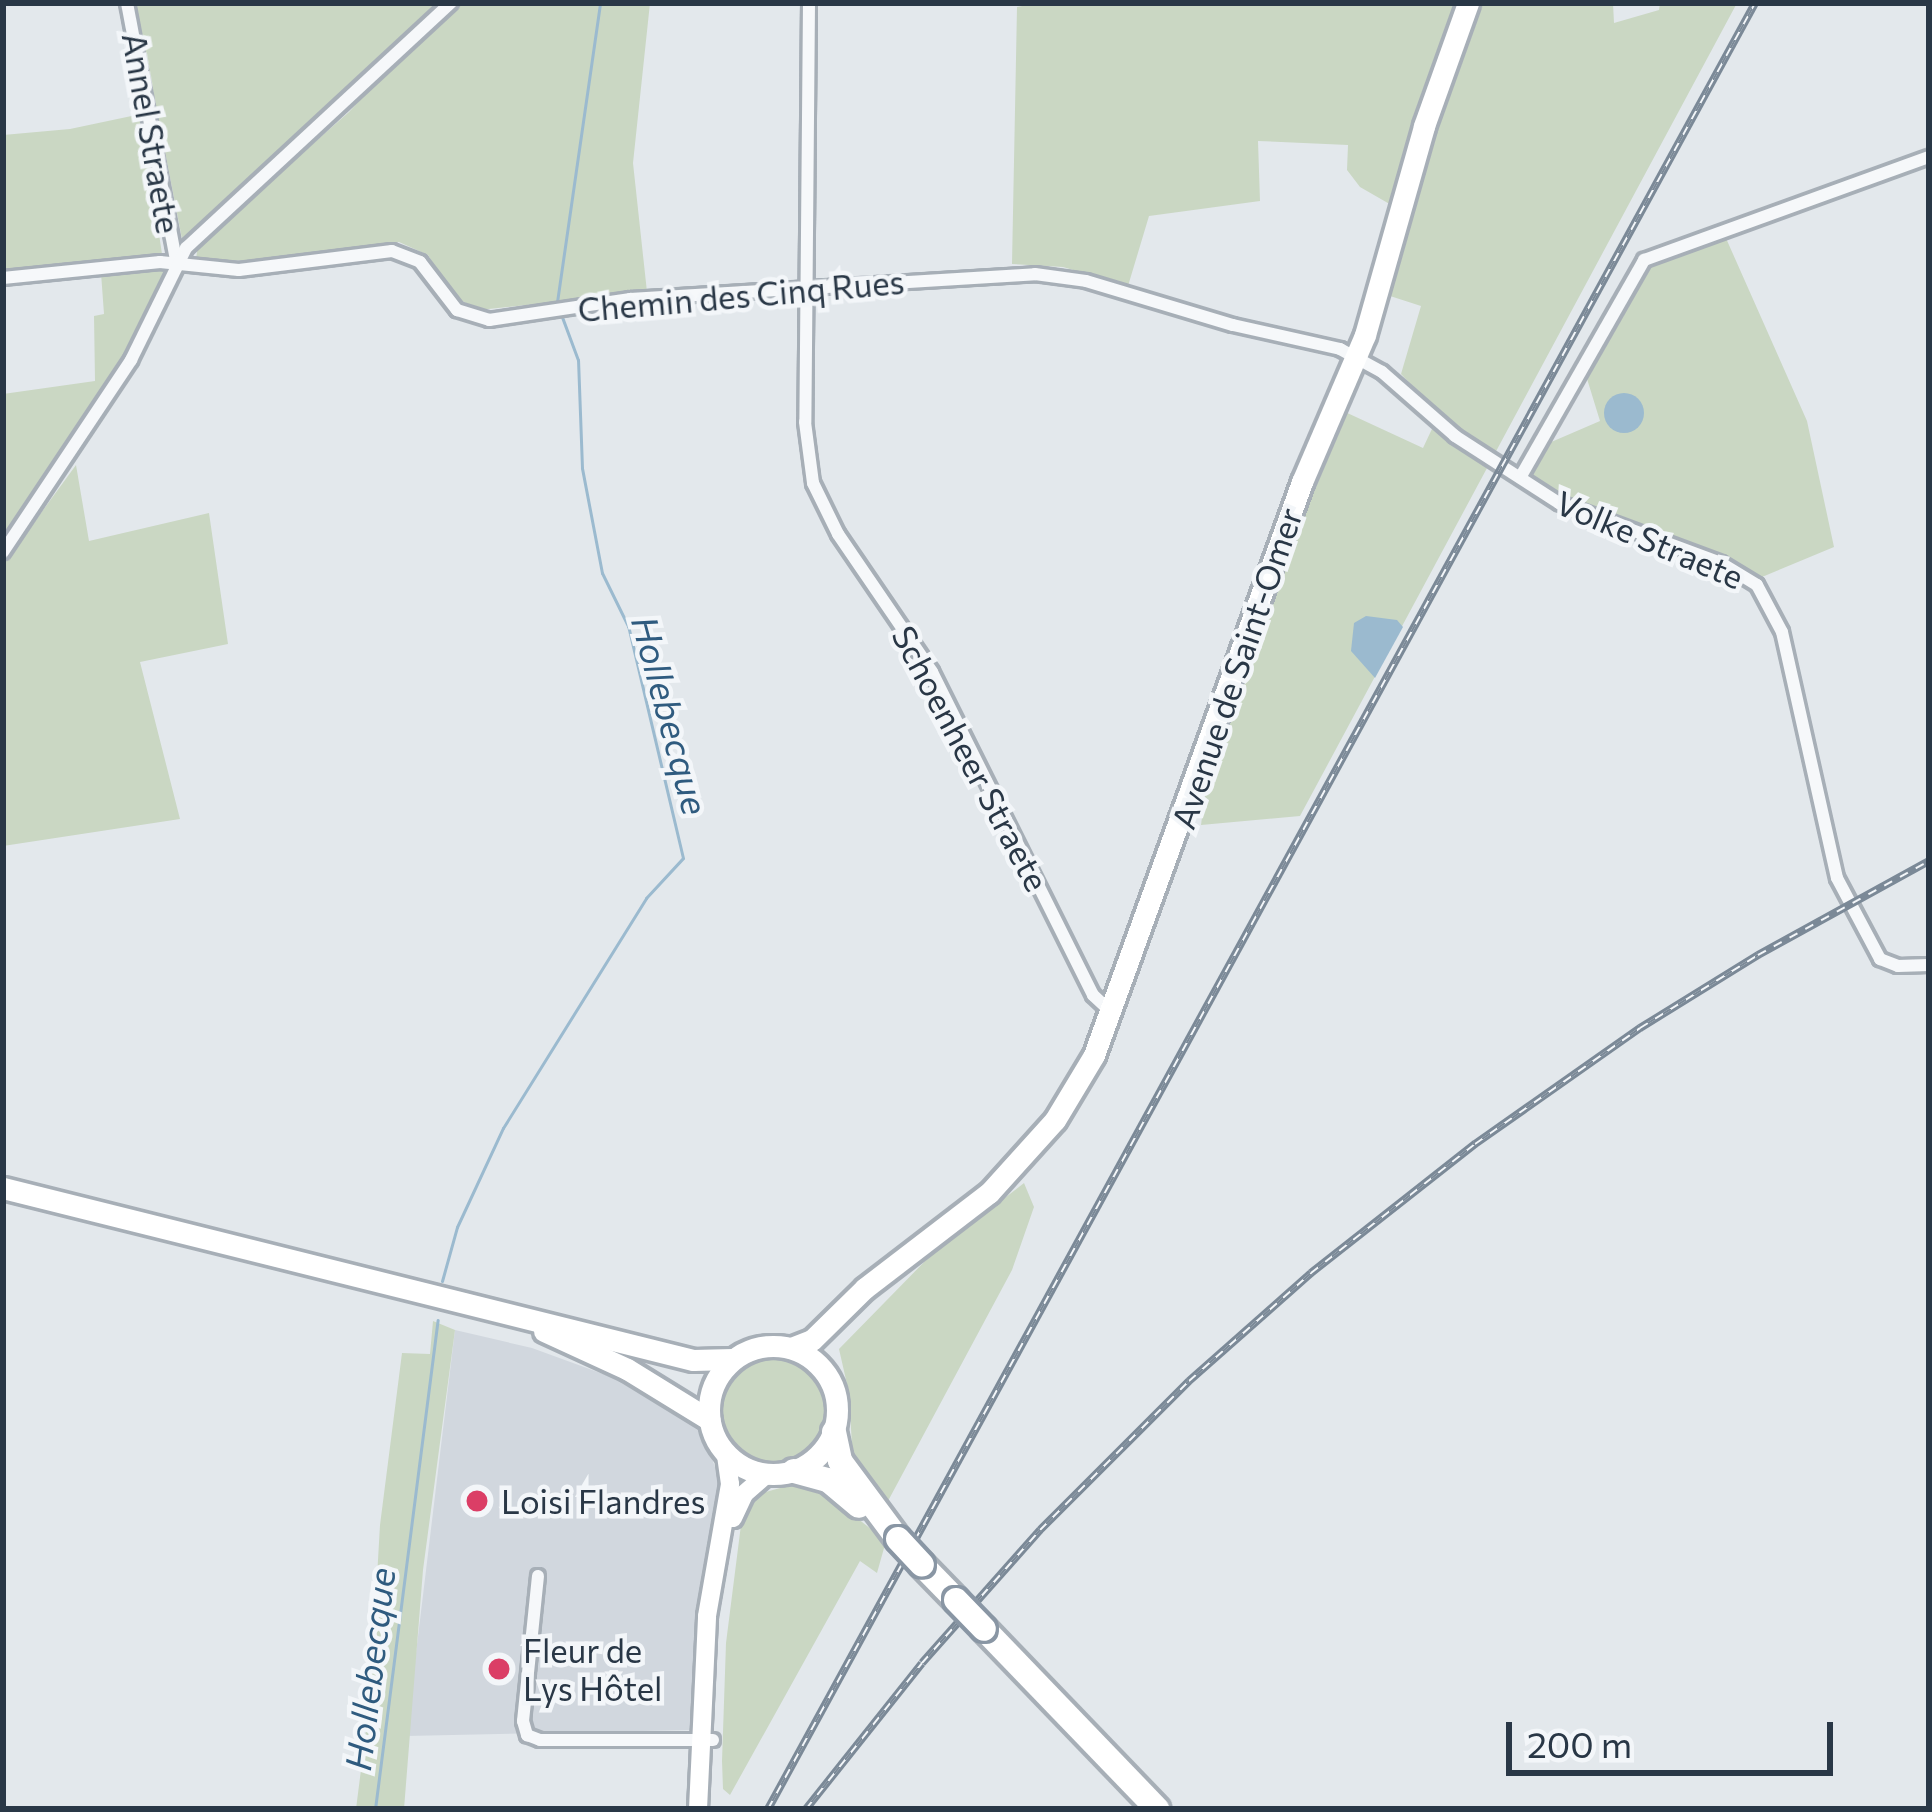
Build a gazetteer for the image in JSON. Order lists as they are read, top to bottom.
{
  "streets": {
    "main road": ["Avenue de Saint-Omer"],
    "street": [
      "Annel Straete",
      "Chemin des Cinq Rues",
      "Volke Straete",
      "Schoenheer Straete"
    ]
  },
  "crossings": [
    ["Annel Straete", "Chemin des Cinq Rues"],
    ["Chemin des Cinq Rues", "Volke Straete"],
    ["Chemin des Cinq Rues", "Avenue de Saint-Omer"],
    ["Chemin des Cinq Rues", "Schoenheer Straete"],
    ["Volke Straete", "Avenue de Saint-Omer"],
    ["Avenue de Saint-Omer", "Schoenheer Straete"]
  ],
  "water": ["Hollebecque"],
  "places": ["Loisi Flandres", "Fleur de Lys Hôtel"],
  "scale_bar": "200 m"
}
